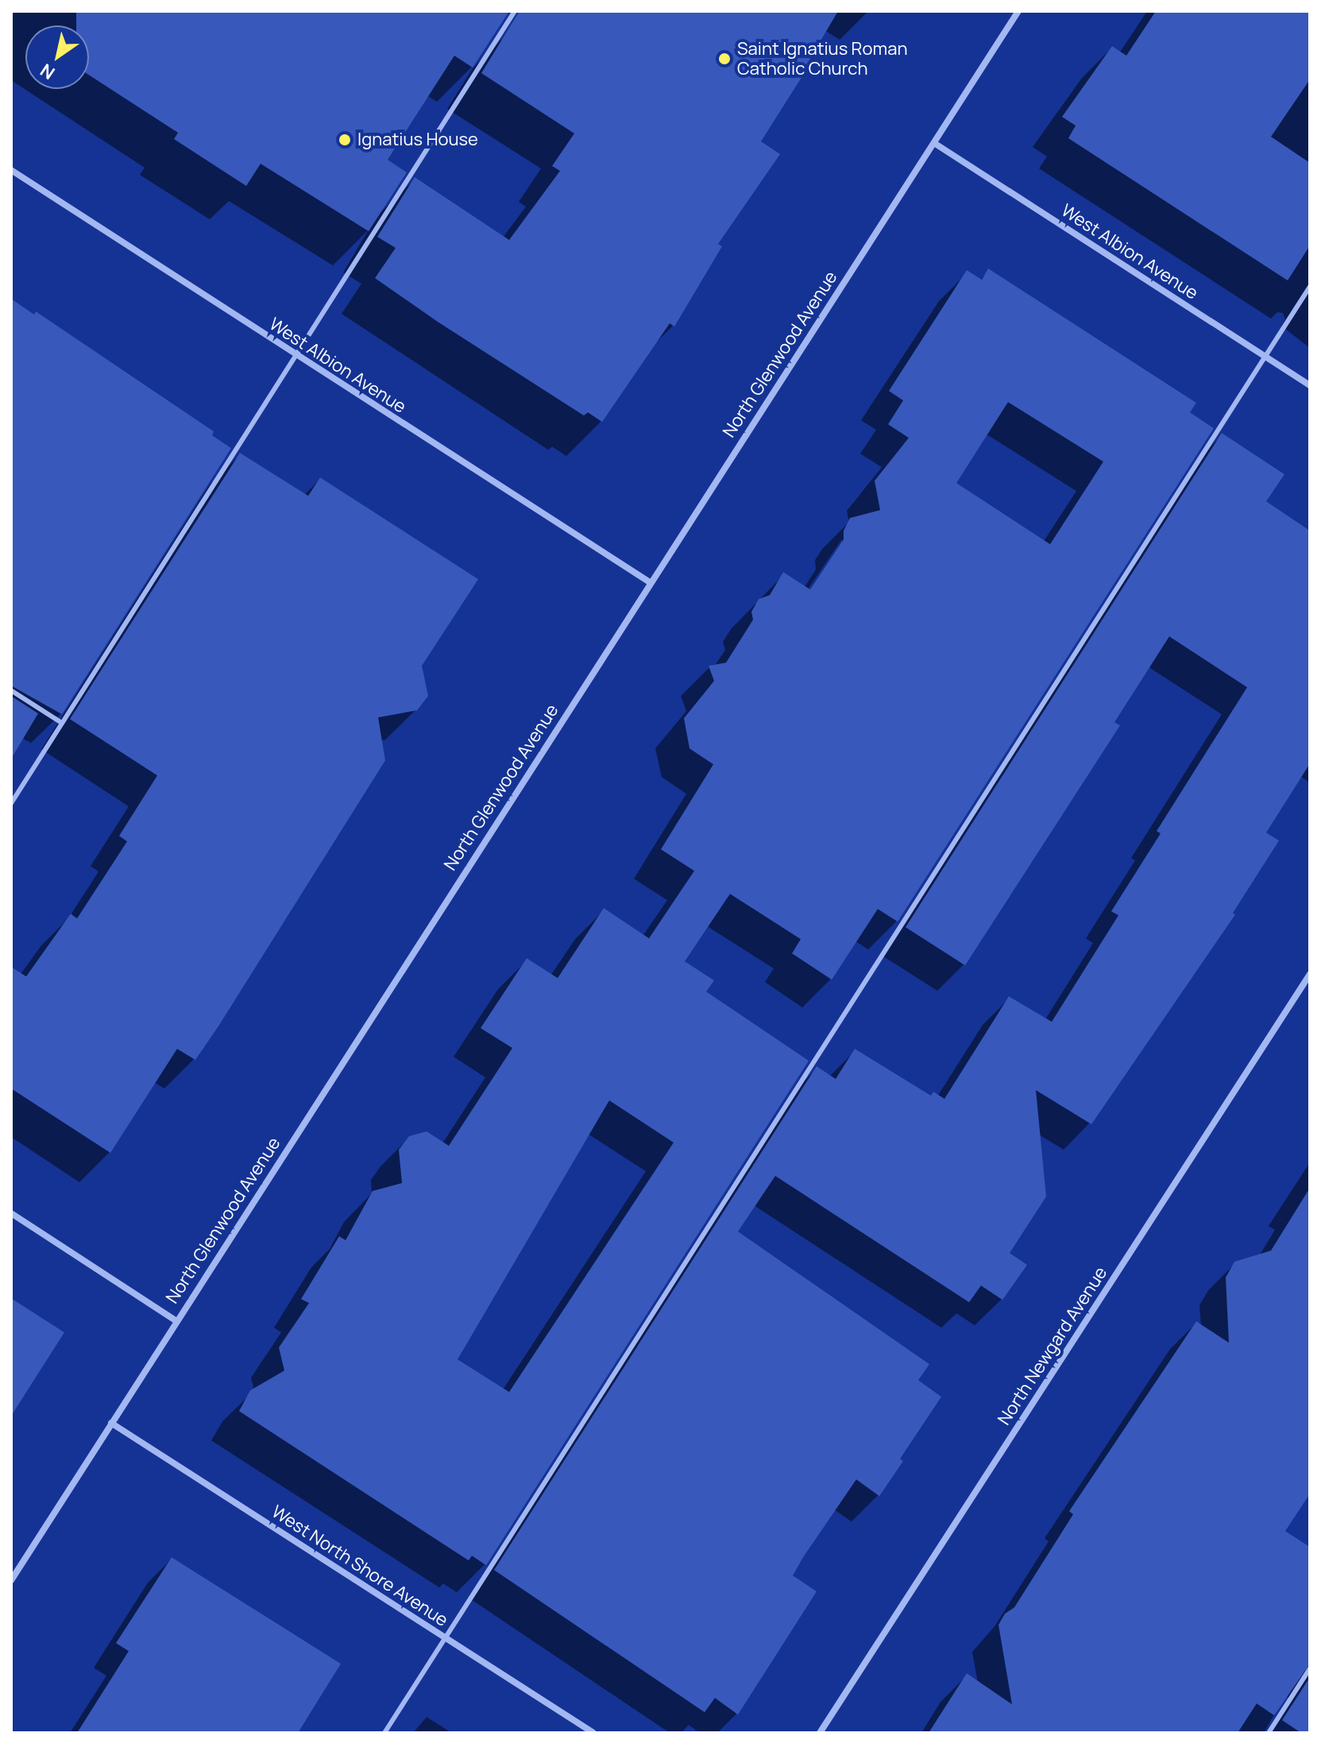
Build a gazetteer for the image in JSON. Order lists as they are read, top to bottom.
{
  "streets": {
    "street": [
      "West Albion Avenue",
      "North Glenwood Avenue",
      "North Newgard Avenue",
      "West North Shore Avenue"
    ]
  },
  "crossings": [
    ["West Albion Avenue", "North Glenwood Avenue"],
    ["North Glenwood Avenue", "West North Shore Avenue"]
  ],
  "places": ["Saint Ignatius Roman Catholic Church", "Ignatius House"],
  "north": "bottom left"
}
